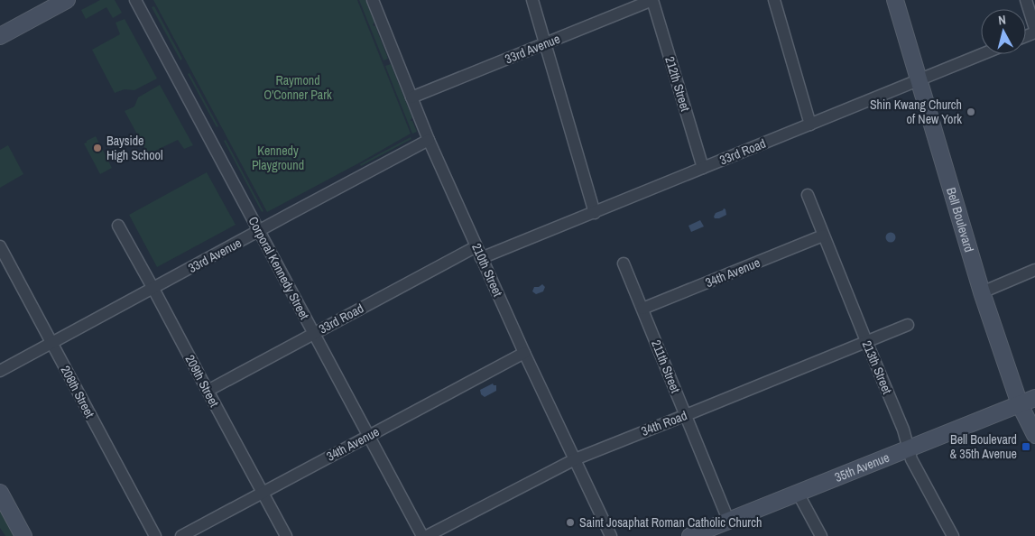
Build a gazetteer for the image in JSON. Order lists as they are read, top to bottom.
{
  "streets": {
    "street": [
      "33rd Avenue",
      "212th Street",
      "33rd Road",
      "Bell Boulevard",
      "Corporal Kennedy Street",
      "210th Street",
      "34th Avenue",
      "211th Street",
      "213th Street",
      "209th Street",
      "208th Street",
      "34th Road",
      "35th Avenue"
    ]
  },
  "crossings": [
    ["33rd Avenue", "212th Street"],
    ["33rd Avenue", "Corporal Kennedy Street"],
    ["33rd Avenue", "210th Street"],
    ["33rd Avenue", "209th Street"],
    ["33rd Avenue", "208th Street"],
    ["212th Street", "33rd Road"],
    ["33rd Road", "Bell Boulevard"],
    ["33rd Road", "Corporal Kennedy Street"],
    ["33rd Road", "210th Street"],
    ["33rd Road", "209th Street"],
    ["Bell Boulevard", "35th Avenue"],
    ["Corporal Kennedy Street", "34th Avenue"],
    ["210th Street", "34th Avenue"],
    ["210th Street", "34th Road"],
    ["34th Avenue", "211th Street"],
    ["34th Avenue", "213th Street"],
    ["34th Avenue", "209th Street"],
    ["211th Street", "34th Road"],
    ["211th Street", "35th Avenue"],
    ["213th Street", "34th Road"],
    ["213th Street", "35th Avenue"]
  ],
  "parks": ["Raymond O'Conner Park", "Kennedy Playground"],
  "places": {
    "other": ["Shin Kwang Church of New York", "Bayside High School", "Saint Josaphat Roman Catholic Church"],
    "transit": ["Bell Boulevard & 35th Avenue"]
  },
  "north": "top"
}
